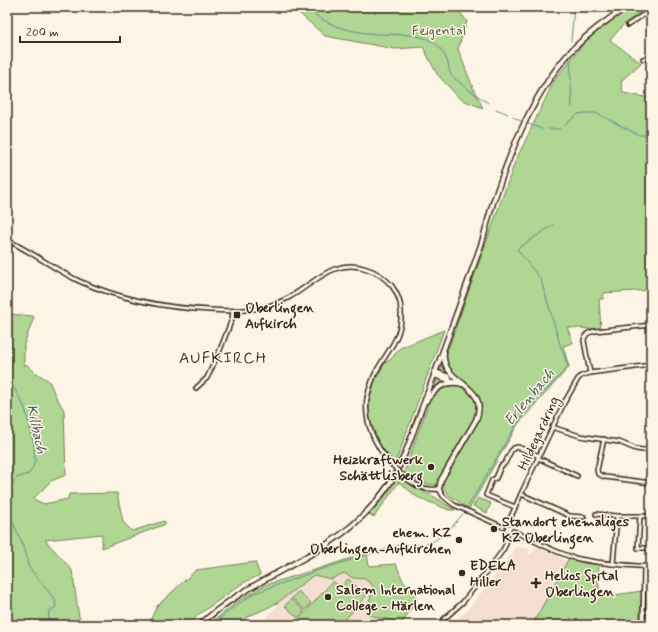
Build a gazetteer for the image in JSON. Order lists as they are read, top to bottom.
{
  "streets": {
    "street": ["Hildegardring"]
  },
  "districts": ["AUFKIRCH"],
  "water": ["Erlenbach", "Killbach"],
  "parks": ["Feigental"],
  "places": {
    "transit": ["Überlingen Aufkirch"],
    "other": [
      "Heizkraftwerk Schättlisberg",
      "Standort ehemaliges KZ Überlingen",
      "ehem. KZ Überlingen-Aufkirchen",
      "EDEKA Hiller",
      "Salem International College - Härlen"
    ],
    "health": ["Helios Spital Überlingen"]
  },
  "scale_bar": "200 m"
}
